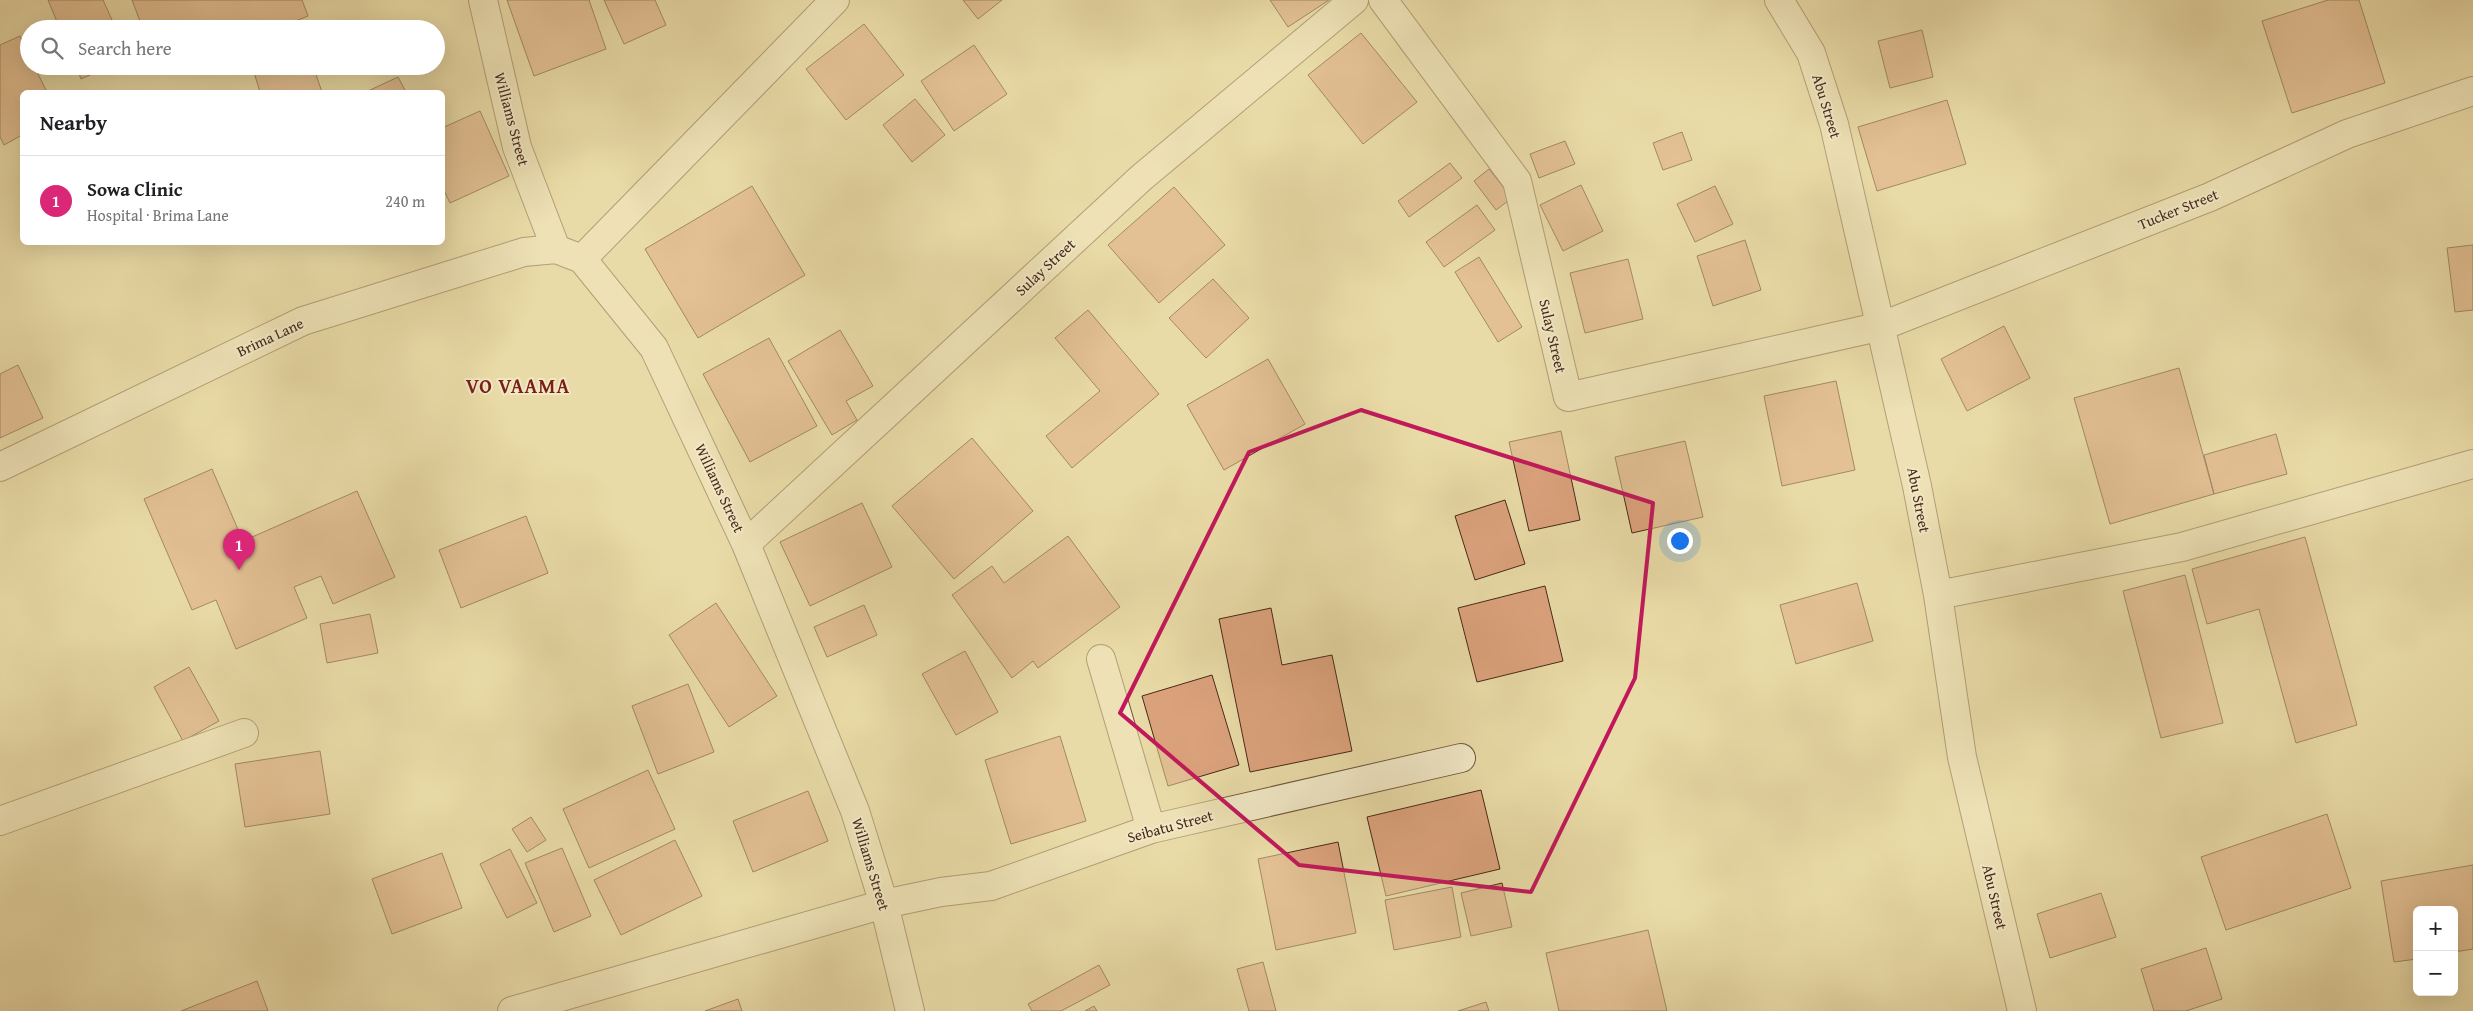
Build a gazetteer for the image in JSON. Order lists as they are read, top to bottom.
{
  "streets": {
    "street": [
      "Abu Street",
      "Williams Street",
      "Tucker Street",
      "Sulay Street",
      "Brima Lane",
      "Seibatu Street"
    ]
  },
  "crossings": [
    ["Abu Street", "Tucker Street"],
    ["Abu Street", "Sulay Street"],
    ["Williams Street", "Sulay Street"],
    ["Williams Street", "Brima Lane"],
    ["Williams Street", "Seibatu Street"],
    ["Tucker Street", "Sulay Street"]
  ],
  "districts": ["VO VAAMA"],
  "page": {
    "search": "Search here",
    "heading": "Nearby",
    "list": [
      {
        "mark": "1",
        "name": "Sowa Clinic",
        "note": "Hospital · Brima Lane",
        "value": "240 m"
      }
    ],
    "pins": "1",
    "map_buttons": ["+", "−"]
  }
}
